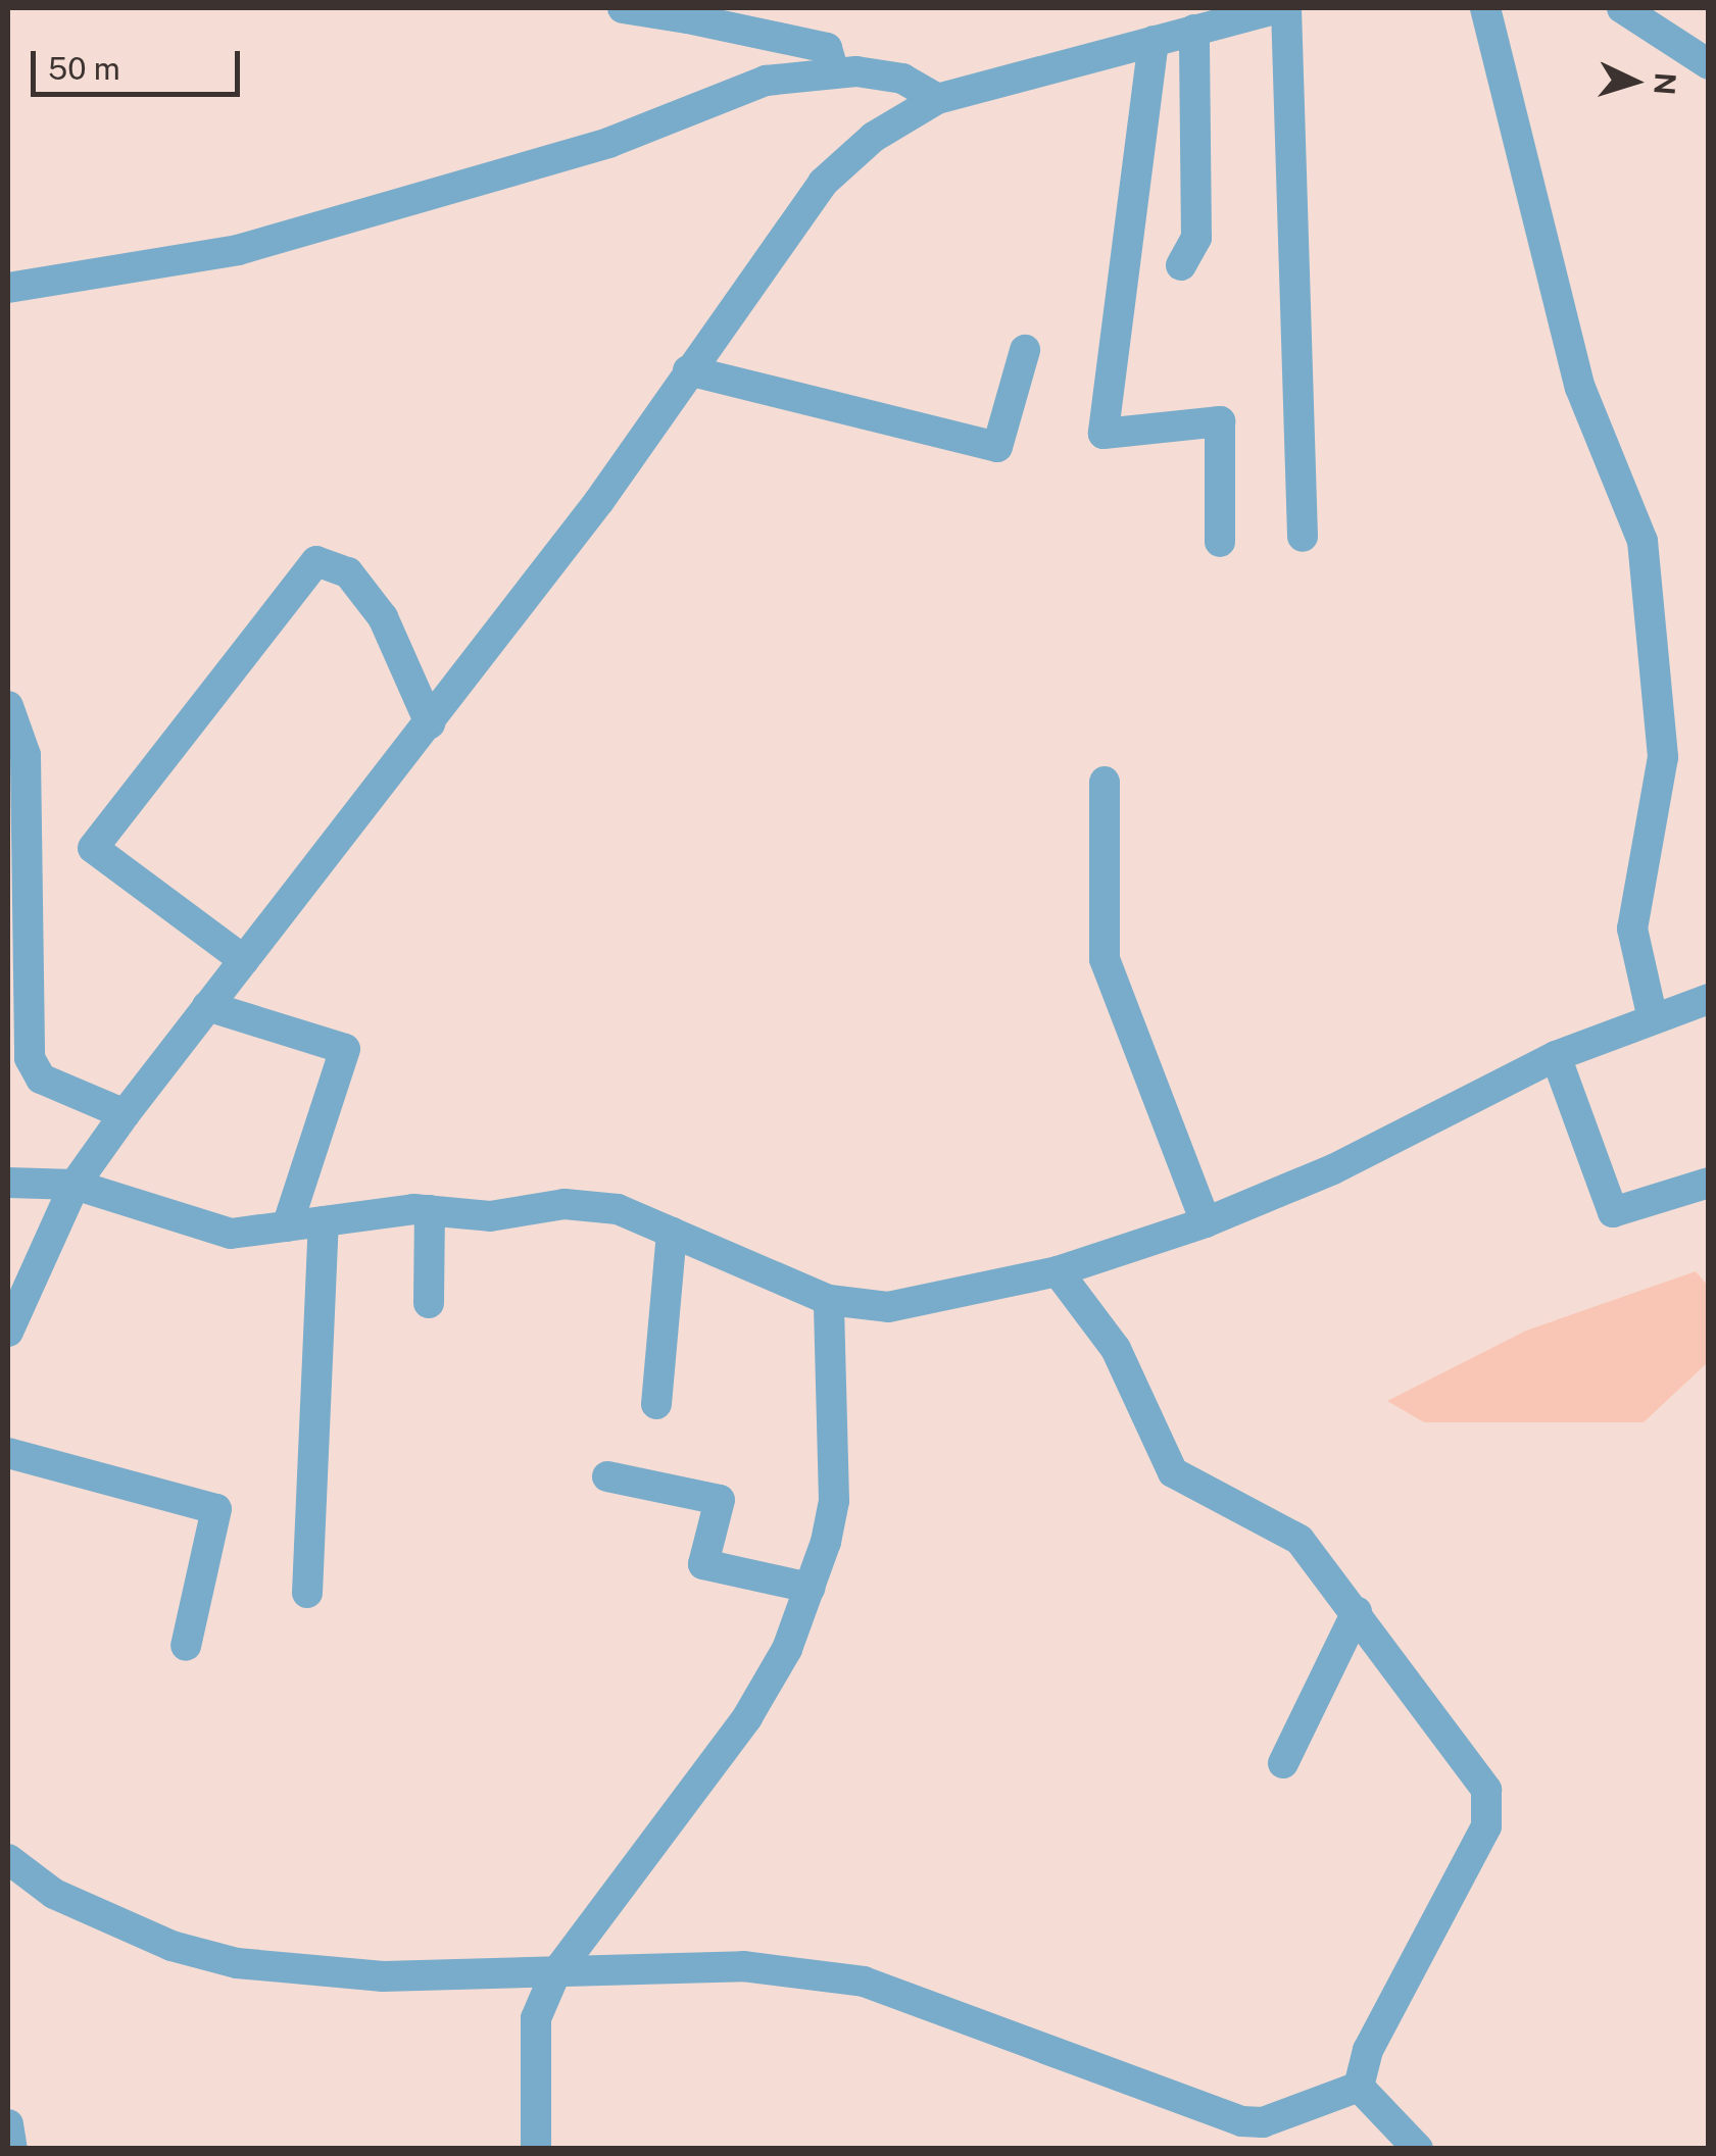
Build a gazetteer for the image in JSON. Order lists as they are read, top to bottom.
{
  "scale_bar": "50 m",
  "north": "right"
}
